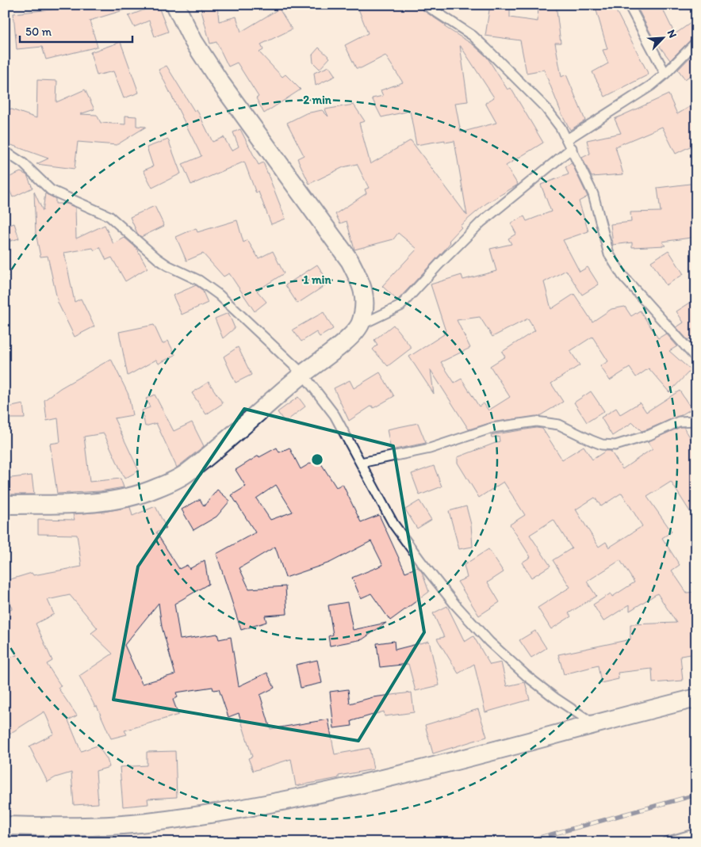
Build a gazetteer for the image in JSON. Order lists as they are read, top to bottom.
{
  "scale_bar": "50 m",
  "north": "top right",
  "rings": ["2 min", "1 min"]
}
